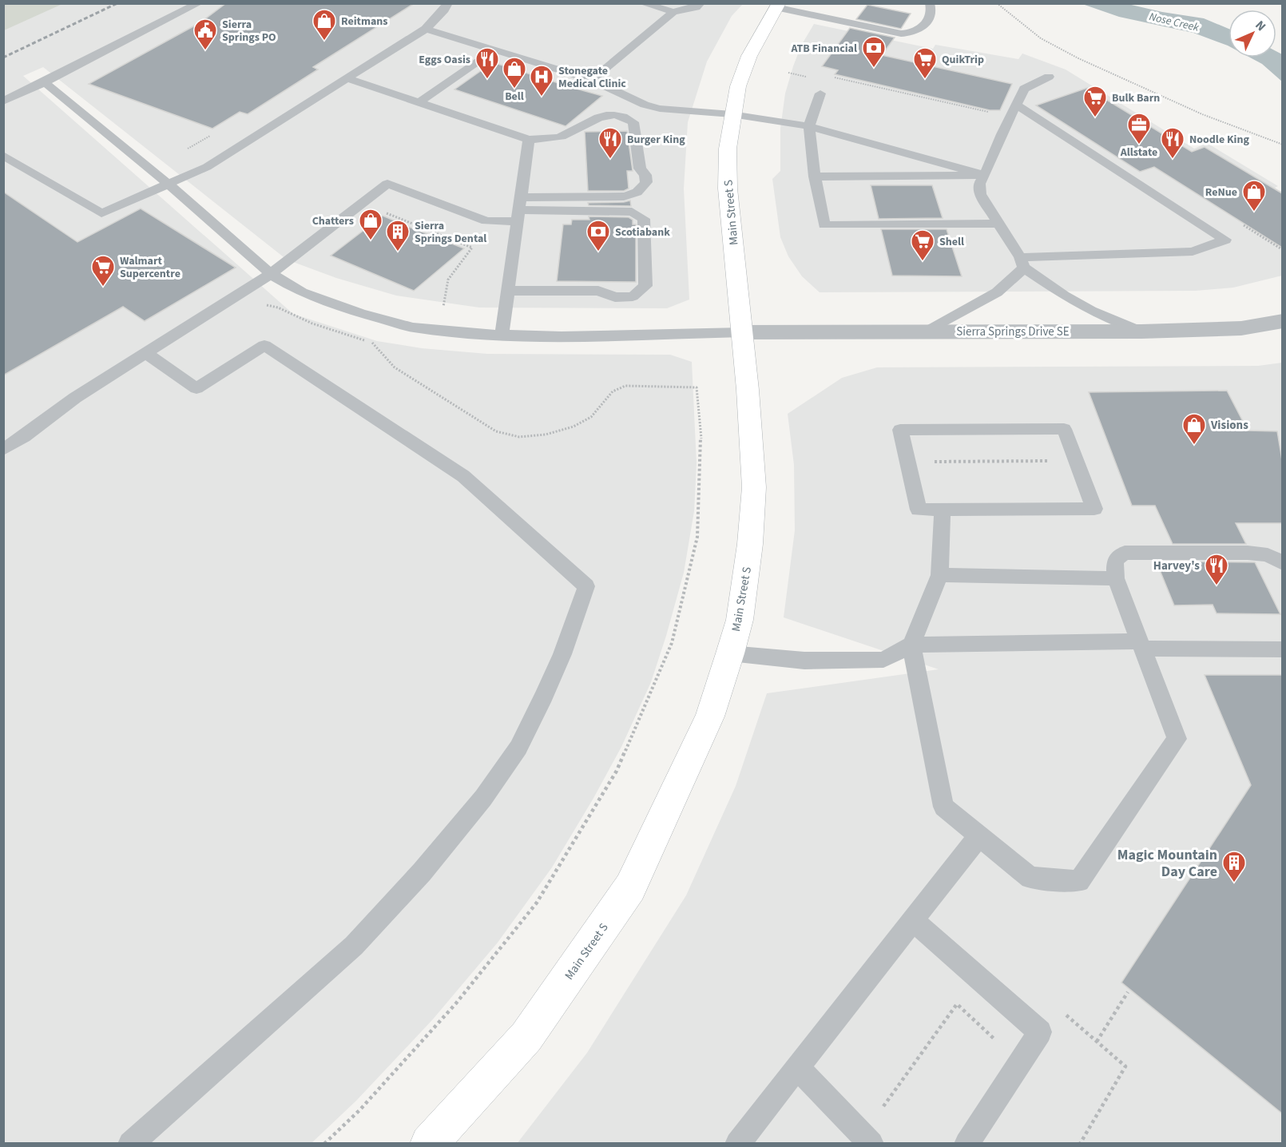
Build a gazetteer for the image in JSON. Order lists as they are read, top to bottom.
{
  "streets": {
    "main road": ["Main Street S"],
    "street": ["Sierra Springs Drive SE"]
  },
  "crossings": [
    ["Main Street S", "Sierra Springs Drive SE"]
  ],
  "water": ["Nose Creek"],
  "places": {
    "shop": [
      "Reitmans",
      "Bell",
      "ReNue",
      "Chatters",
      "Visions"
    ],
    "public building": ["Sierra Springs PO"],
    "bank": ["ATB Financial", "Scotiabank"],
    "restaurant": [
      "Eggs Oasis",
      "Burger King",
      "Noodle King",
      "Harvey's"
    ],
    "supermarket": [
      "QuikTrip",
      "Bulk Barn",
      "Shell",
      "Walmart Supercentre"
    ],
    "hospital": ["Stonegate Medical Clinic"],
    "office": ["Allstate"],
    "building": ["Sierra Springs Dental", "Magic Mountain Day Care"]
  },
  "north": "top right"
}
